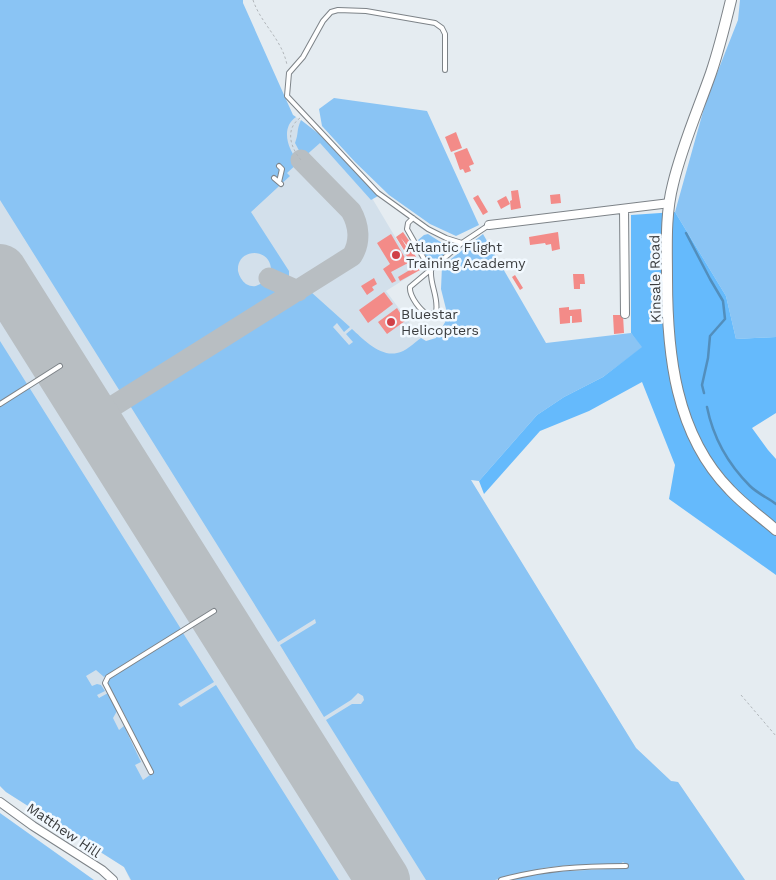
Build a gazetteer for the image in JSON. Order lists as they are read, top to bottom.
{
  "streets": {
    "main road": ["Kinsale Road"],
    "street": ["Matthew Hill"]
  },
  "places": ["Atlantic Flight Training Academy", "Bluestar Helicopters"]
}
